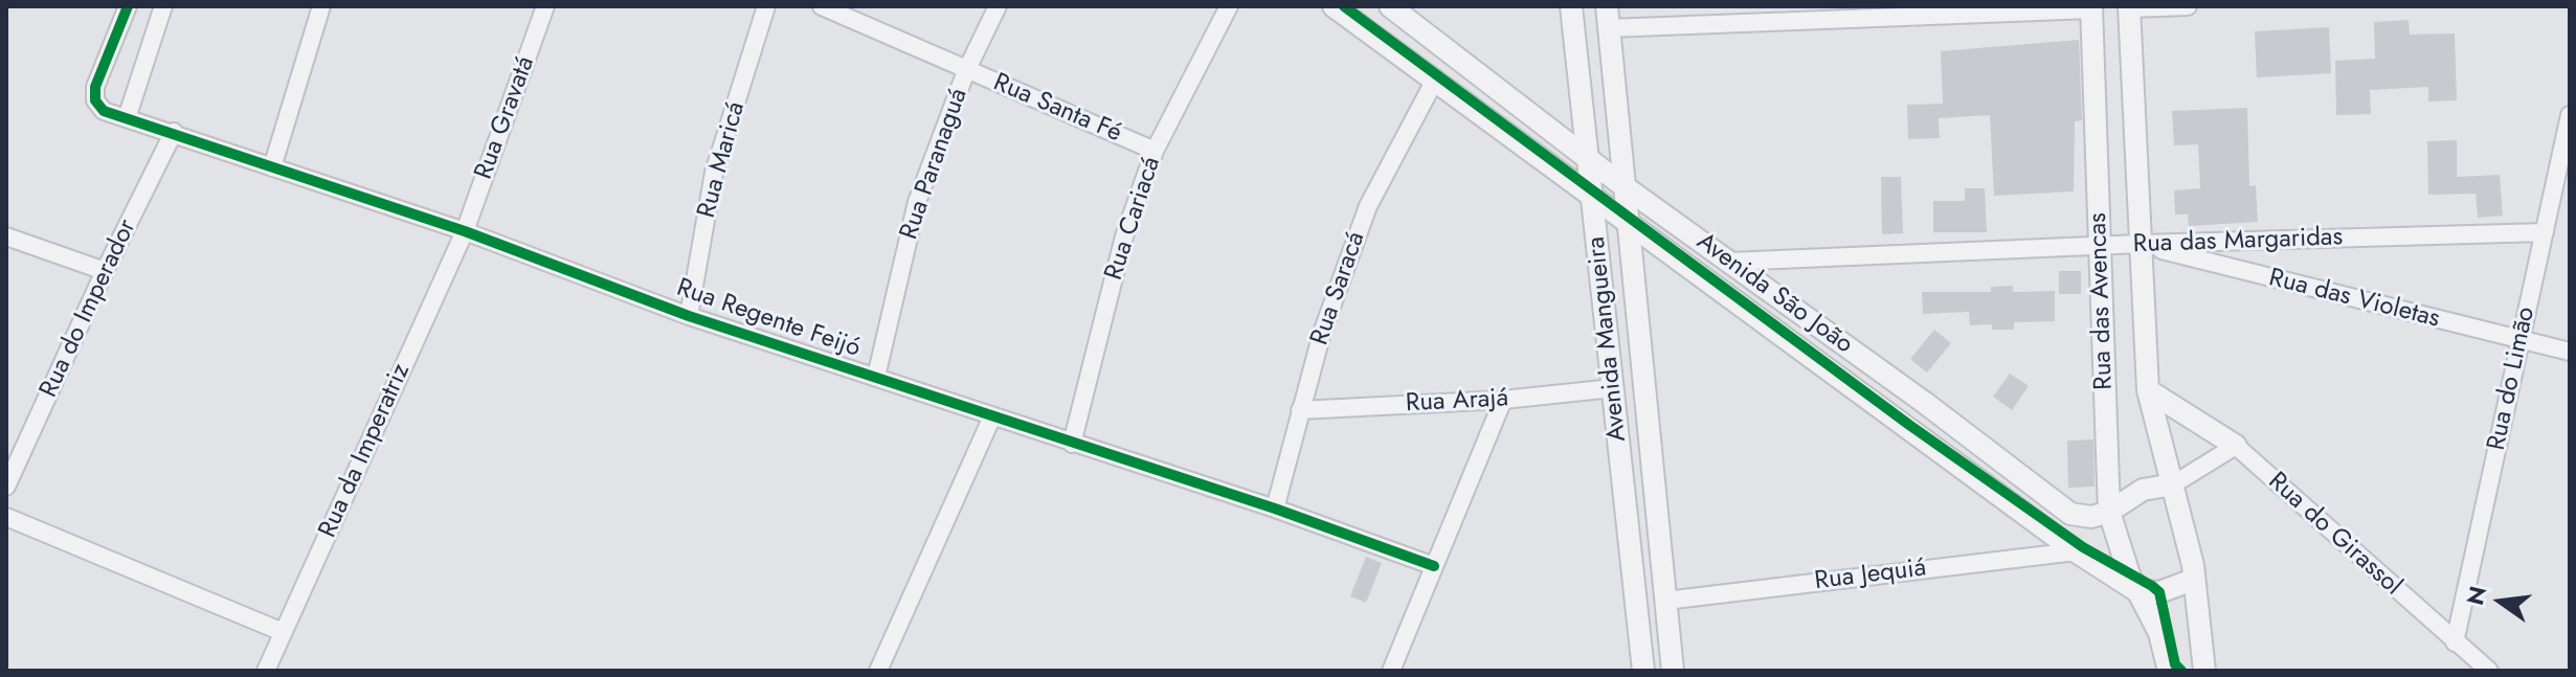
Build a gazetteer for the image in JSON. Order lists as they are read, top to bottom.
{
  "streets": {
    "street": [
      "Rua Santa Fé",
      "Rua Gravatá",
      "Rua Maricá",
      "Rua Paranaguá",
      "Rua Cariacá",
      "Rua das Margaridas",
      "Rua Saracá",
      "Avenida São João",
      "Rua das Violetas",
      "Rua das Avencas",
      "Rua do Imperador",
      "Rua Regente Feijó",
      "Avenida Mangueira",
      "Rua do Limão",
      "Rua Arajá",
      "Rua da Imperatriz",
      "Rua do Girassol",
      "Rua Jequiá"
    ]
  },
  "crossings": [
    ["Rua Santa Fé", "Rua Paranaguá"],
    ["Rua Santa Fé", "Rua Cariacá"],
    ["Rua Gravatá", "Rua Regente Feijó"],
    ["Rua Gravatá", "Rua da Imperatriz"],
    ["Rua Maricá", "Rua Regente Feijó"],
    ["Rua Paranaguá", "Rua Regente Feijó"],
    ["Rua Cariacá", "Rua Regente Feijó"],
    ["Rua das Margaridas", "Avenida São João"],
    ["Rua das Margaridas", "Rua das Violetas"],
    ["Rua das Margaridas", "Rua das Avencas"],
    ["Rua das Margaridas", "Rua do Limão"],
    ["Rua Saracá", "Avenida São João"],
    ["Rua Saracá", "Rua Regente Feijó"],
    ["Rua Saracá", "Rua Arajá"],
    ["Avenida São João", "Rua das Avencas"],
    ["Avenida São João", "Avenida Mangueira"],
    ["Avenida São João", "Rua Jequiá"],
    ["Rua das Violetas", "Rua das Avencas"],
    ["Rua das Violetas", "Rua do Limão"],
    ["Rua do Imperador", "Rua Regente Feijó"],
    ["Rua Regente Feijó", "Rua da Imperatriz"],
    ["Avenida Mangueira", "Rua Arajá"],
    ["Avenida Mangueira", "Rua Jequiá"],
    ["Rua do Limão", "Rua do Girassol"]
  ],
  "north": "left"
}
